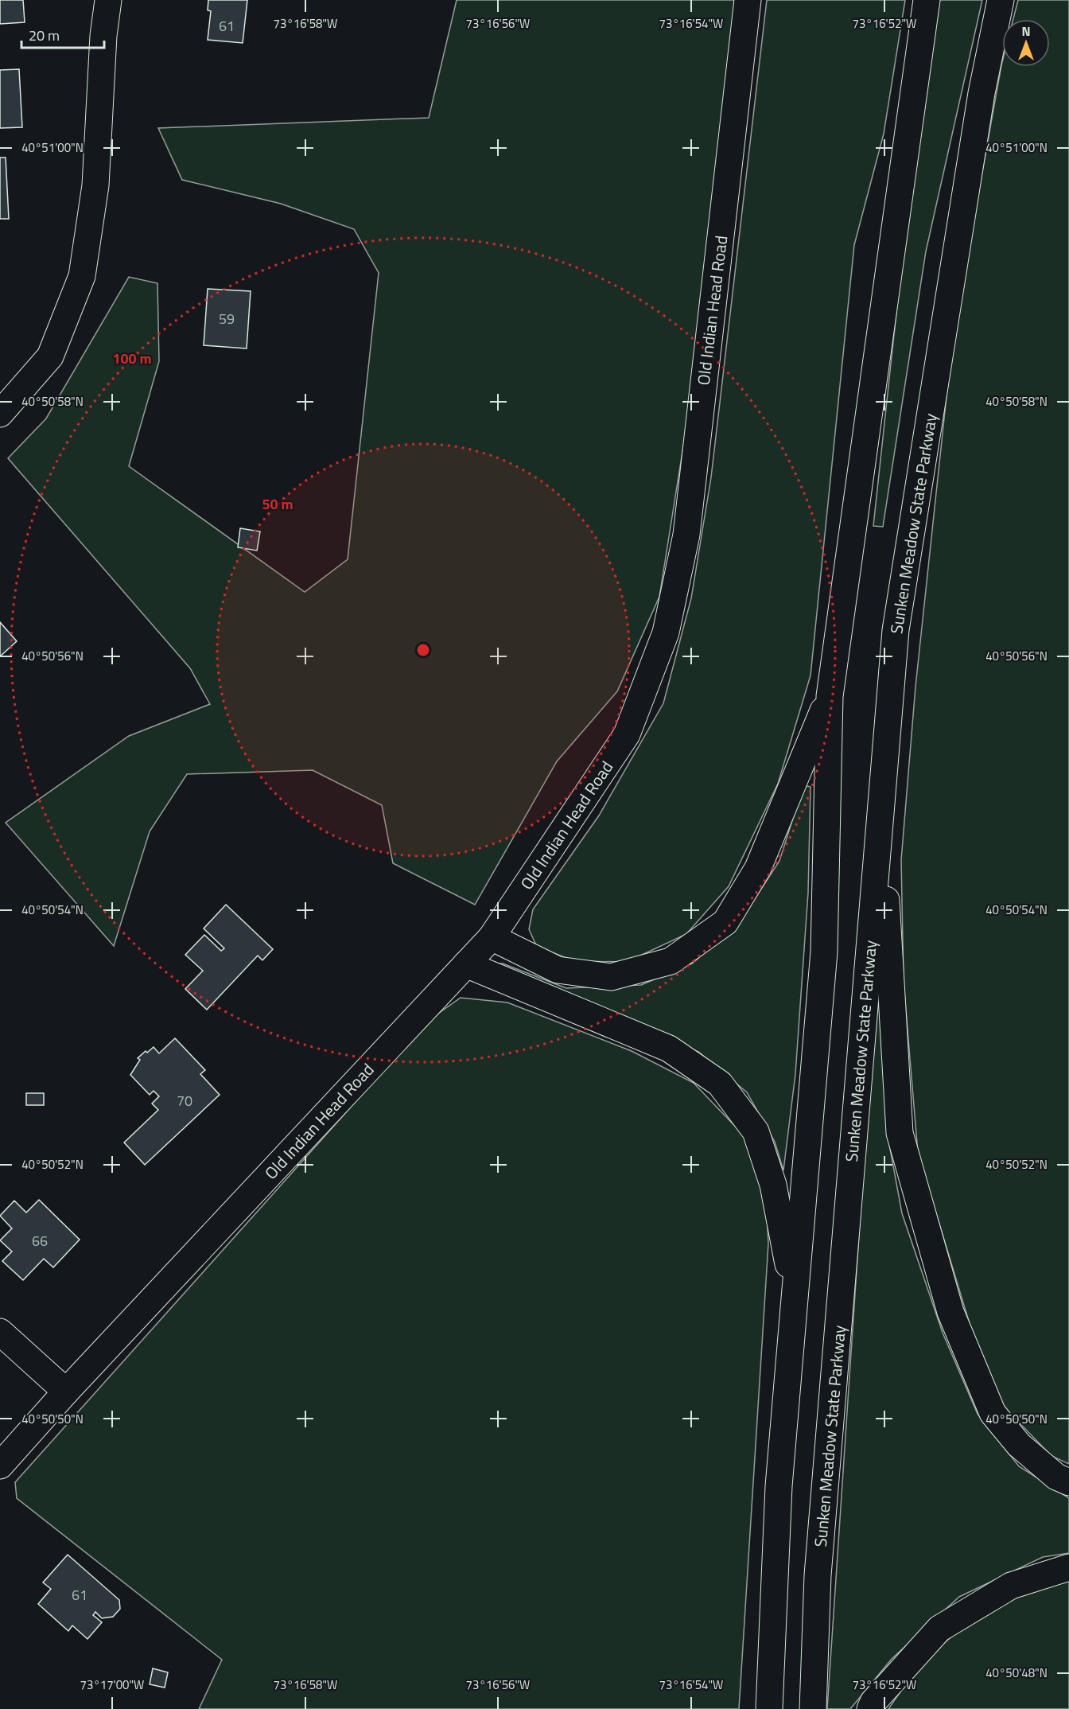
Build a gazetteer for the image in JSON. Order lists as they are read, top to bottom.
{
  "streets": {
    "main road": ["Old Indian Head Road", "Sunken Meadow State Parkway"]
  },
  "house_numbers": [
    "61",
    "59",
    "70",
    "66",
    "61"
  ],
  "scale_bar": "20 m",
  "north": "top",
  "coordinates": [
    "73°16'58\"W",
    "73°16'56\"W",
    "73°16'54\"W",
    "73°16'52\"W",
    "40°51'00\"N",
    "40°50'58\"N",
    "40°50'56\"N",
    "40°50'54\"N",
    "40°50'52\"N",
    "40°50'50\"N",
    "40°50'48\"N",
    "73°17'00\"W"
  ],
  "rings": ["100 m", "50 m"]
}
